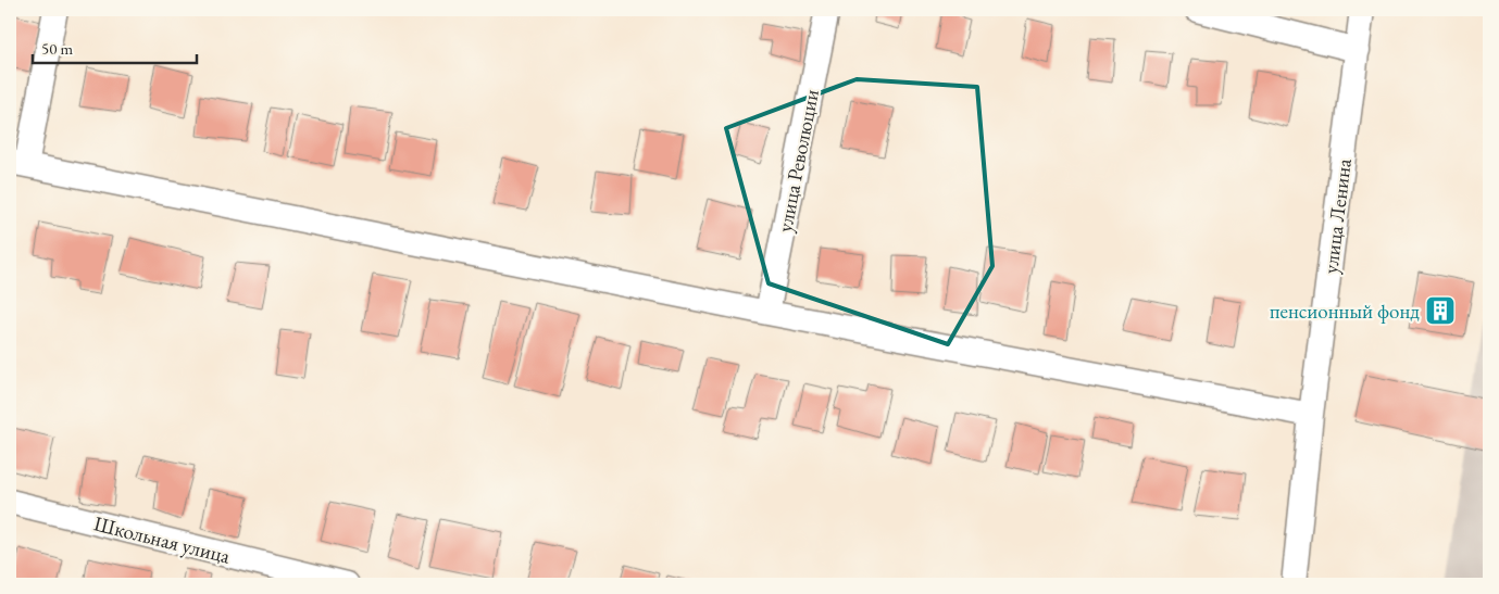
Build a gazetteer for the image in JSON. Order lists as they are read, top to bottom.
{
  "streets": {
    "street": ["улица Революции", "улица Ленина", "Школьная улица"]
  },
  "places": {
    "building": ["пенсионный фонд"]
  },
  "scale_bar": "50 m"
}
